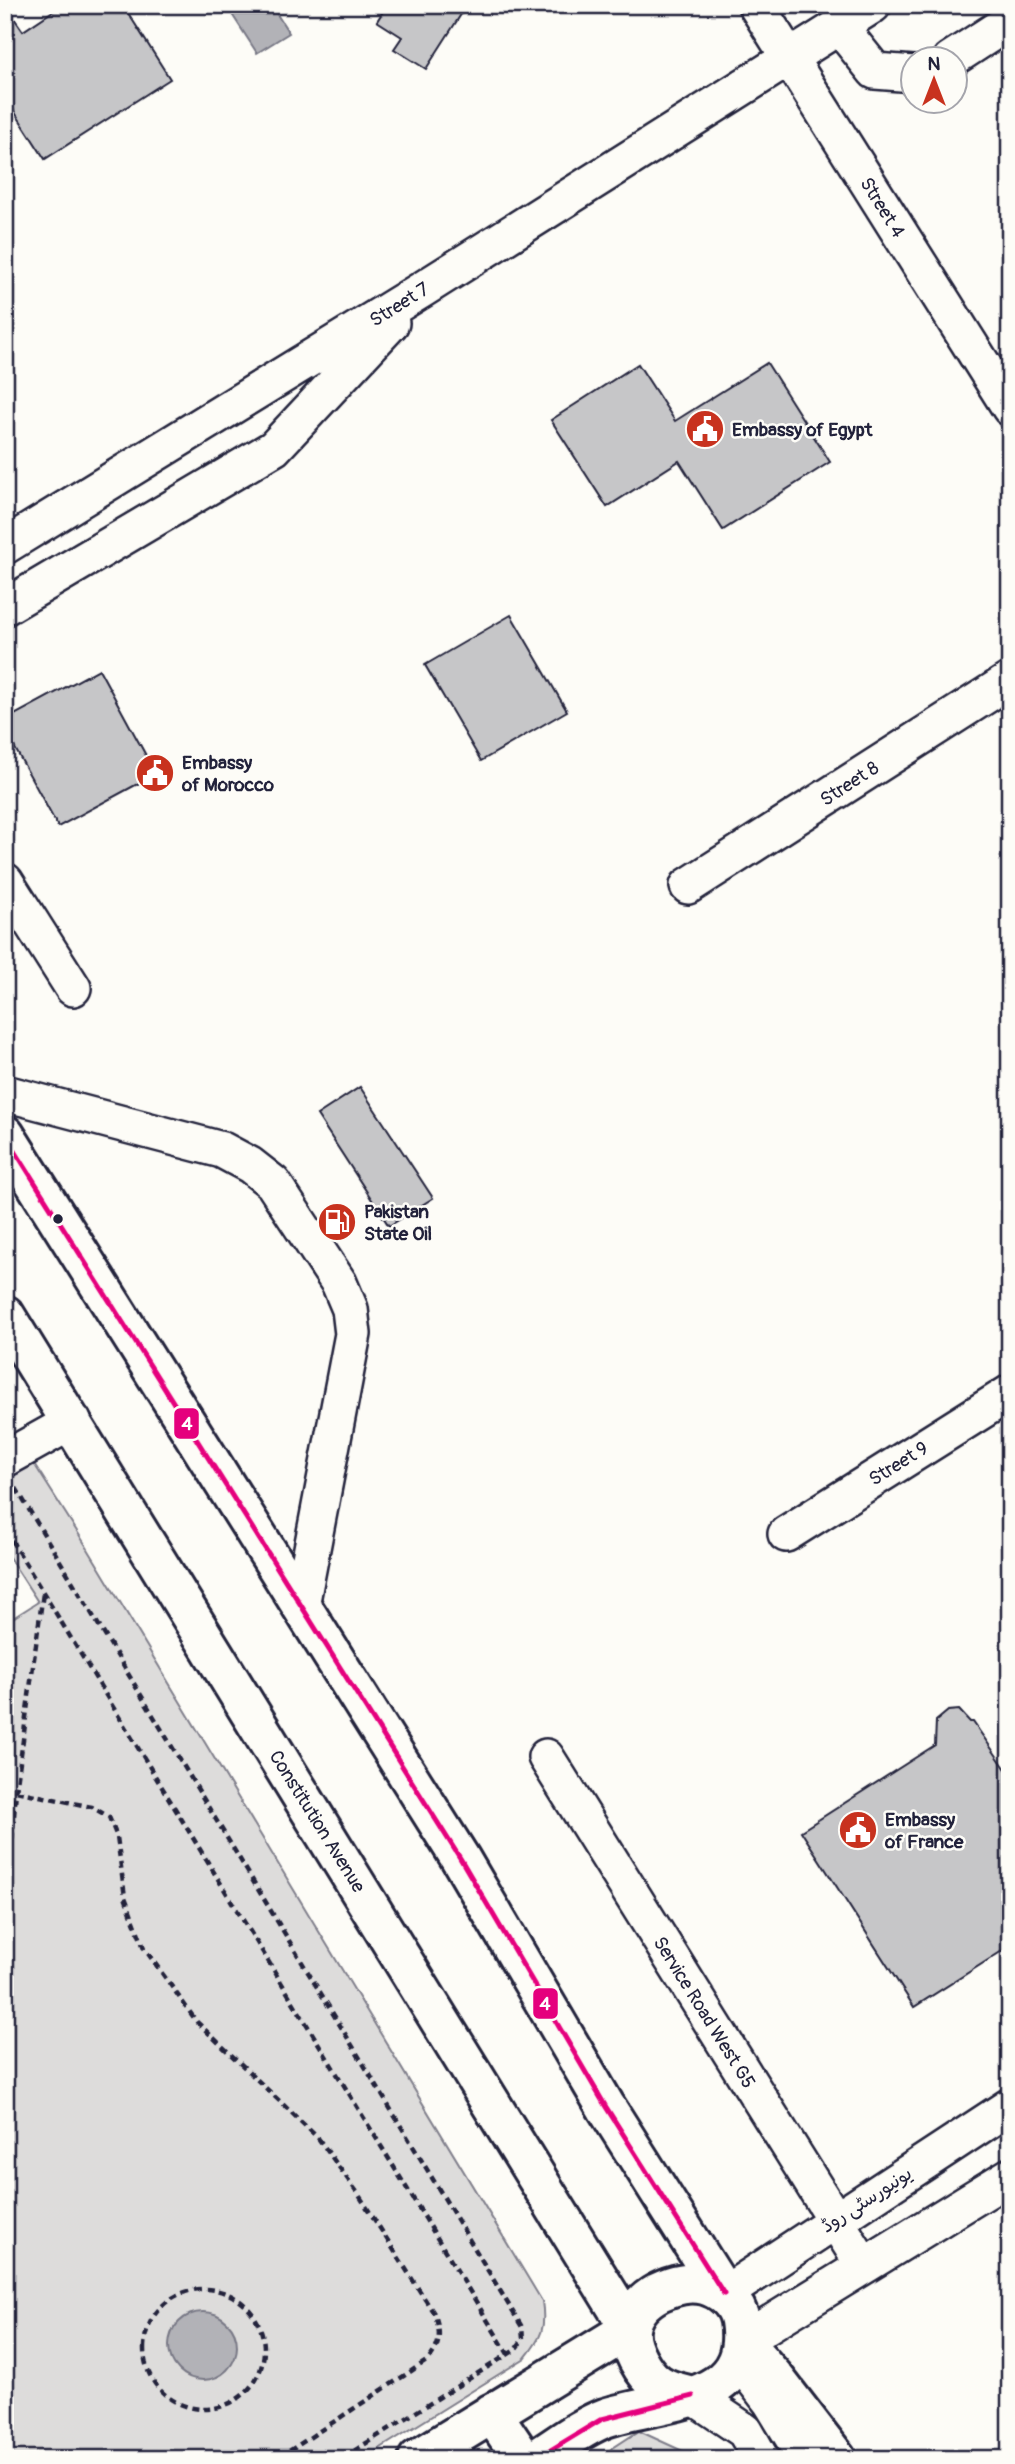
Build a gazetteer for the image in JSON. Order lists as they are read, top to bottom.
{
  "streets": {
    "main road": ["Constitution Avenue"],
    "street": [
      "Street 4",
      "Street 7",
      "Street 8",
      "Street 9",
      "Service Road West G5",
      "یونیورسٹی روڈ"
    ]
  },
  "crossings": [
    ["Street 4", "Street 7"],
    ["Constitution Avenue", "یونیورسٹی روڈ"],
    ["Service Road West G5", "یونیورسٹی روڈ"]
  ],
  "places": {
    "public building": ["Embassy of Egypt", "Embassy of Morocco", "Embassy of France"],
    "fuel station": ["Pakistan State Oil"]
  },
  "lines": ["transit line 4"],
  "north": "top"
}
